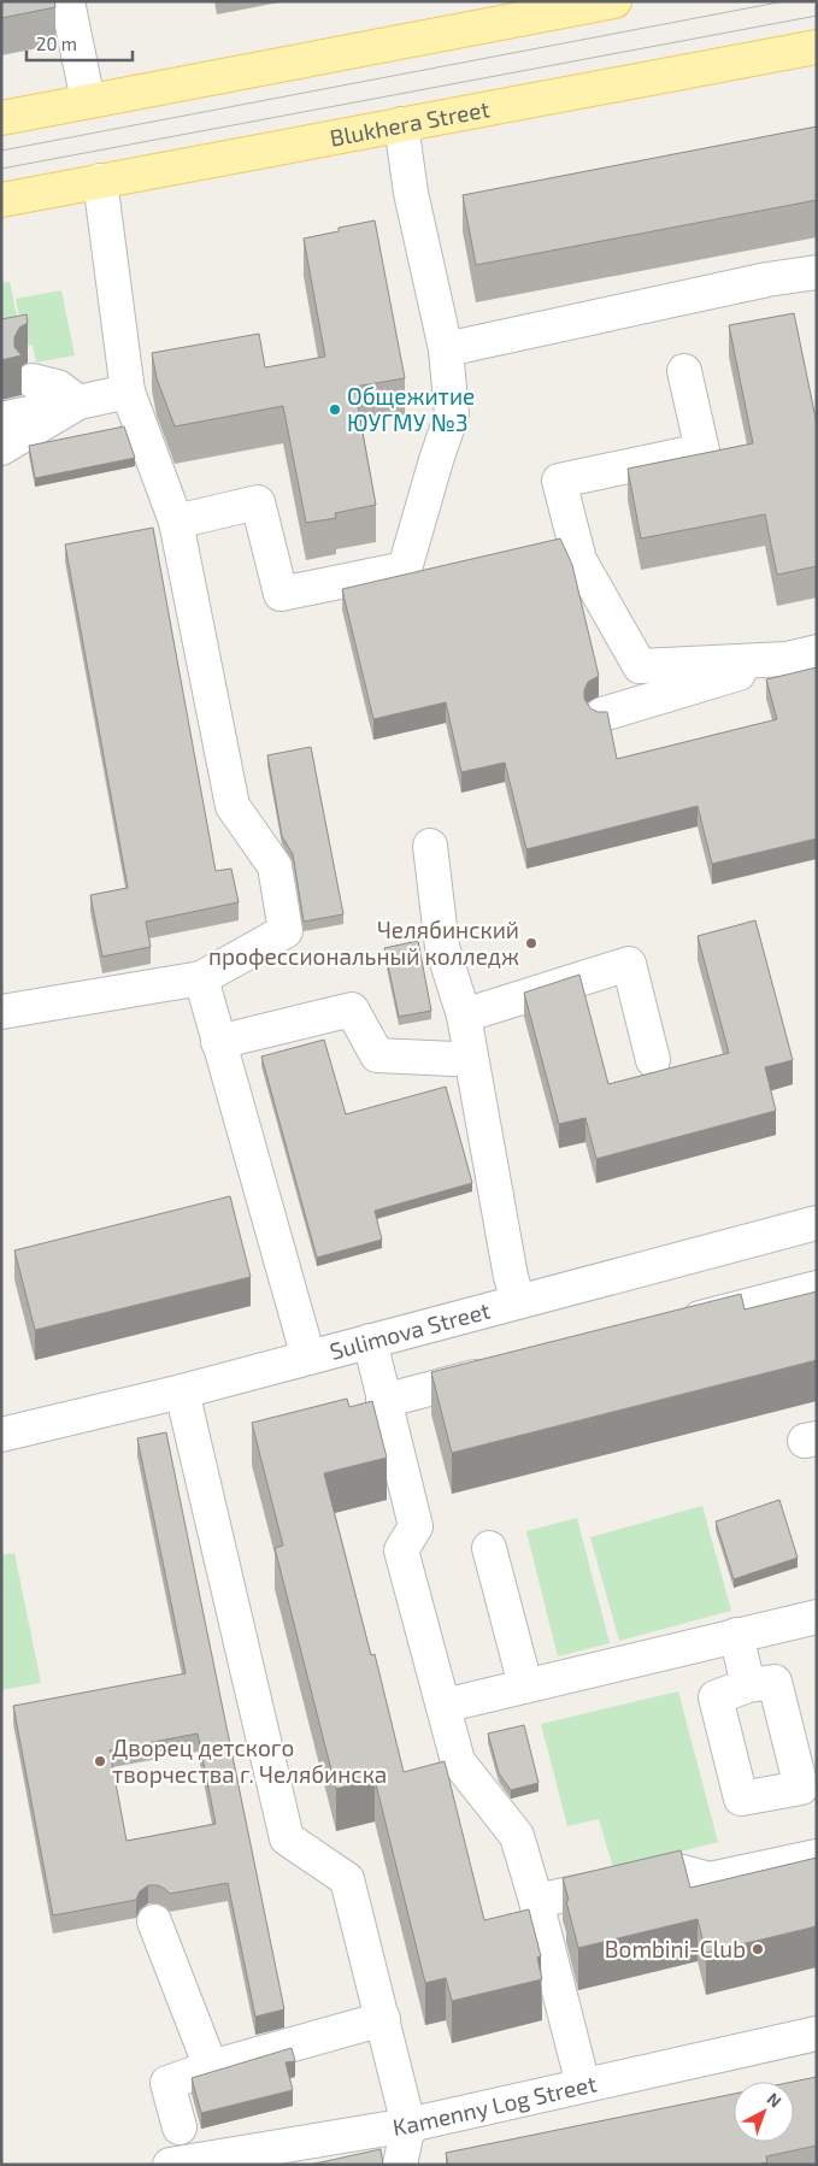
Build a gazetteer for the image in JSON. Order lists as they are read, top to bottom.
{
  "streets": {
    "main road": ["Blukhera Street"],
    "street": ["Sulimova Street", "Kamenny Log Street"]
  },
  "places": [
    "Общежитие ЮУГМУ №3",
    "Челябинский профессиональный колледж",
    "Дворец детского творчества г. Челябинска",
    "Bombini-Club"
  ],
  "scale_bar": "20 m",
  "north": "top right"
}
